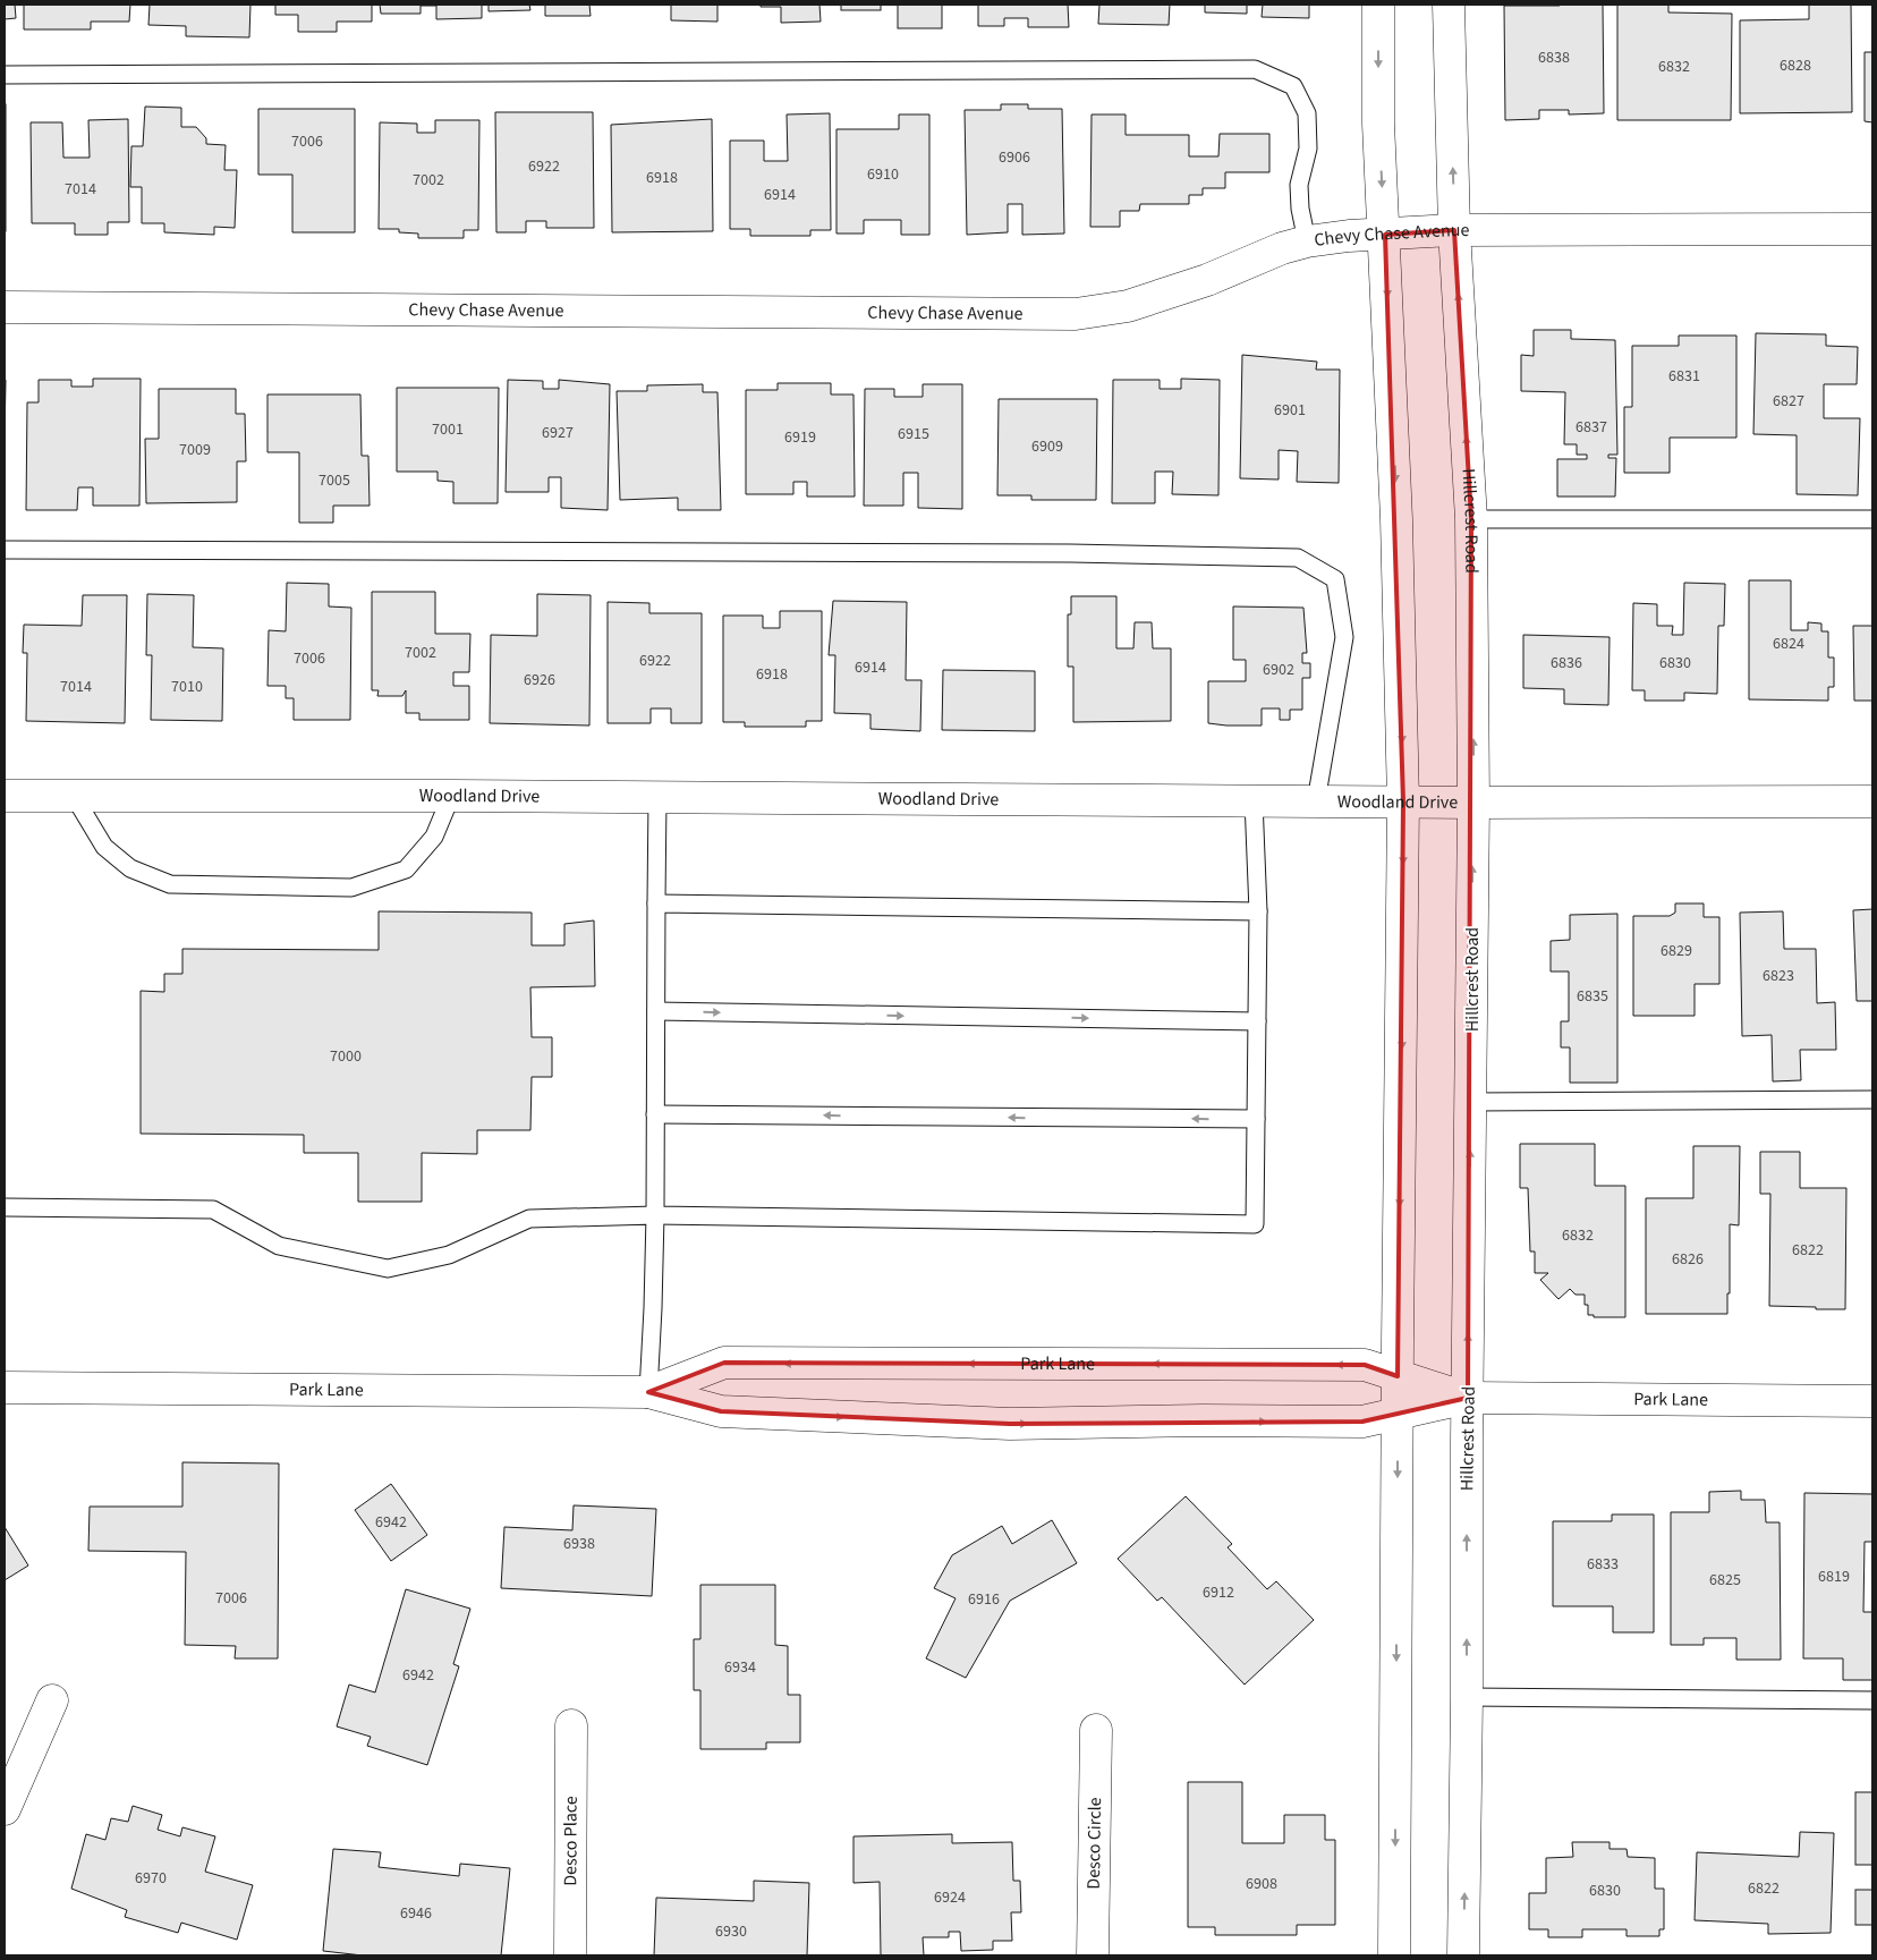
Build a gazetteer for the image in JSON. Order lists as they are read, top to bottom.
{
  "streets": {
    "street": [
      "Chevy Chase Avenue",
      "Hillcrest Road",
      "Woodland Drive",
      "Park Lane",
      "Desco Place",
      "Desco Circle"
    ]
  },
  "crossings": [
    ["Chevy Chase Avenue", "Hillcrest Road"],
    ["Hillcrest Road", "Woodland Drive"],
    ["Hillcrest Road", "Park Lane"]
  ],
  "house_numbers": [
    "6838",
    "6828",
    "6832",
    "7006",
    "6906",
    "6922",
    "6910",
    "6918",
    "7002",
    "7014",
    "6914",
    "6831",
    "6827",
    "6901",
    "6837",
    "7001",
    "6927",
    "6915",
    "6919",
    "6909",
    "7009",
    "7005",
    "6824",
    "7002",
    "7006",
    "6922",
    "6836",
    "6830",
    "6914",
    "6902",
    "6918",
    "6926",
    "7014",
    "7010",
    "6829",
    "6823",
    "6835",
    "7000",
    "6832",
    "6822",
    "6826",
    "6942",
    "6938",
    "6833",
    "6819",
    "6825",
    "6912",
    "7006",
    "6916",
    "6934",
    "6942",
    "6970",
    "6908",
    "6822",
    "6830",
    "6924",
    "6946",
    "6930"
  ]
}
